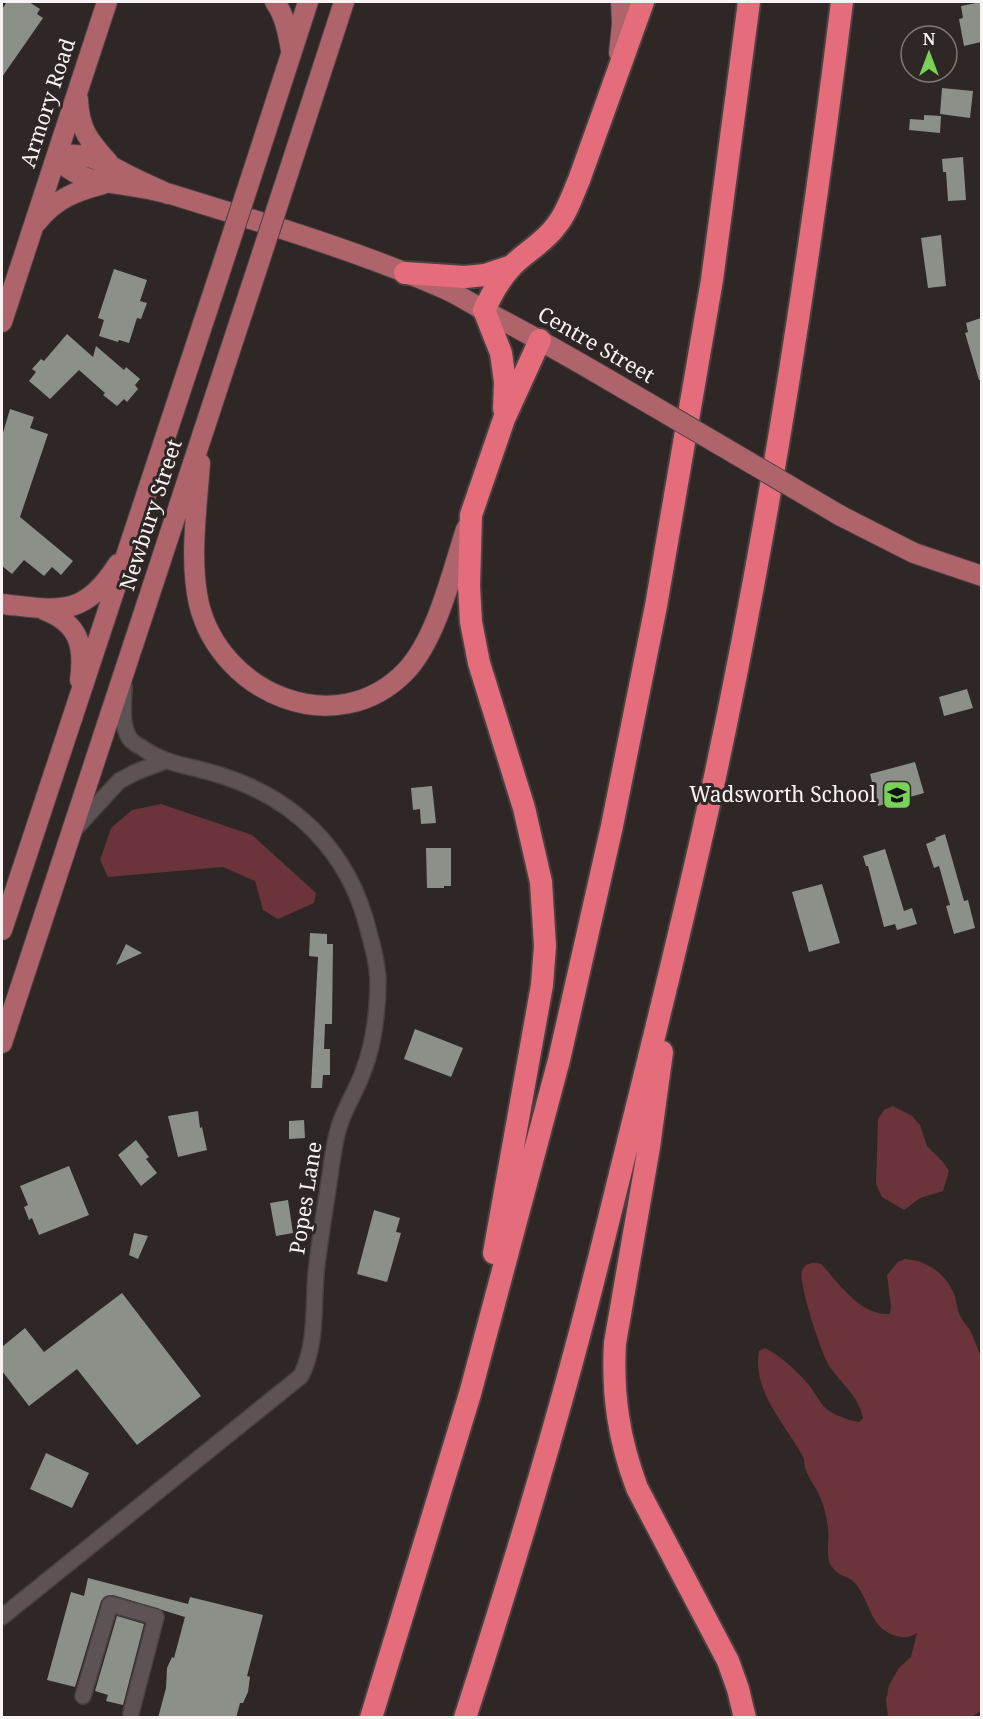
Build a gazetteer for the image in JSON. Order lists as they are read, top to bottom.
{
  "streets": {
    "main road": ["Armory Road", "Centre Street", "Newbury Street"],
    "street": ["Popes Lane"]
  },
  "crossings": [
    ["Armory Road", "Centre Street"],
    ["Newbury Street", "Popes Lane"]
  ],
  "places": {
    "school or university": ["Wadsworth School"]
  },
  "north": "top"
}
